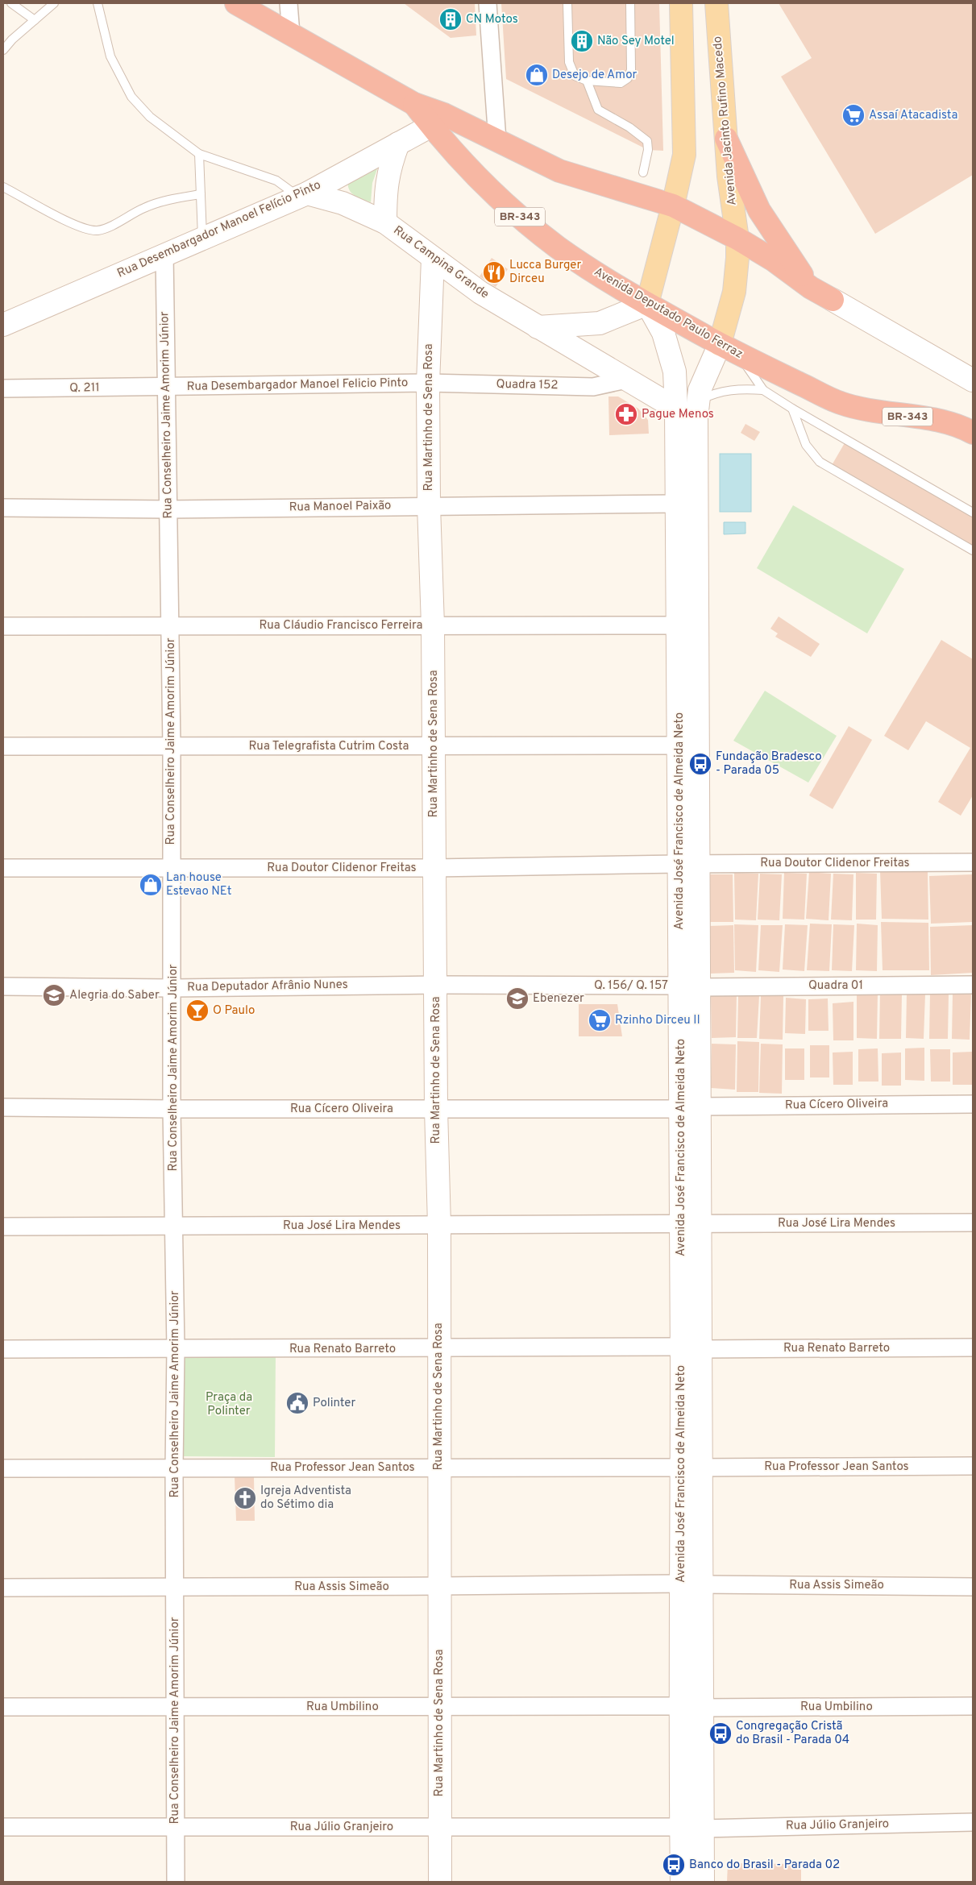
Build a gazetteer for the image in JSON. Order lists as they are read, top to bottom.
{
  "streets": {
    "highway": ["BR-343", "Avenida Deputado Paulo Ferraz"],
    "main road": ["Avenida Jacinto Rufino Macedo", "Avenida José Francisco de Almeida Neto"],
    "street": [
      "Rua Desembargador Manoel Felício Pinto",
      "Rua Campina Grande",
      "Rua Desembargador Manoel Felicio Pinto",
      "Quadra 152",
      "Q. 211",
      "Rua Conselheiro Jaime Amorim Júnior",
      "Rua Martinho de Sena Rosa",
      "Rua Manoel Paixão",
      "Rua Cláudio Francisco Ferreira",
      "Rua Telegrafista Cutrim Costa",
      "Rua Doutor Clidenor Freitas",
      "Q. 156/ Q. 157",
      "Quadra 01",
      "Rua Deputador Afrânio Nunes",
      "Rua Cícero Oliveira",
      "Rua José Lira Mendes",
      "Rua Renato Barreto",
      "Rua Professor Jean Santos",
      "Rua Assis Simeão",
      "Rua Umbilino",
      "Rua Júlio Granjeiro"
    ]
  },
  "crossings": [
    ["Avenida Jacinto Rufino Macedo", "Avenida Deputado Paulo Ferraz"],
    ["Avenida Jacinto Rufino Macedo", "Avenida José Francisco de Almeida Neto"],
    ["Rua Desembargador Manoel Felício Pinto", "Rua Campina Grande"],
    ["Rua Desembargador Manoel Felício Pinto", "Avenida Deputado Paulo Ferraz"],
    ["Rua Desembargador Manoel Felício Pinto", "Rua Conselheiro Jaime Amorim Júnior"],
    ["Rua Campina Grande", "Quadra 152"],
    ["Rua Campina Grande", "Rua Martinho de Sena Rosa"],
    ["Rua Campina Grande", "Avenida José Francisco de Almeida Neto"],
    ["Avenida Deputado Paulo Ferraz", "Avenida José Francisco de Almeida Neto"],
    ["Rua Desembargador Manoel Felicio Pinto", "Quadra 152"],
    ["Rua Desembargador Manoel Felicio Pinto", "Q. 211"],
    ["Rua Desembargador Manoel Felicio Pinto", "Rua Conselheiro Jaime Amorim Júnior"],
    ["Rua Desembargador Manoel Felicio Pinto", "Rua Martinho de Sena Rosa"],
    ["Quadra 152", "Rua Martinho de Sena Rosa"],
    ["Q. 211", "Rua Conselheiro Jaime Amorim Júnior"],
    ["Rua Conselheiro Jaime Amorim Júnior", "Rua Manoel Paixão"],
    ["Rua Conselheiro Jaime Amorim Júnior", "Rua Cláudio Francisco Ferreira"],
    ["Rua Conselheiro Jaime Amorim Júnior", "Rua Telegrafista Cutrim Costa"],
    ["Rua Conselheiro Jaime Amorim Júnior", "Rua Doutor Clidenor Freitas"],
    ["Rua Conselheiro Jaime Amorim Júnior", "Rua Deputador Afrânio Nunes"],
    ["Rua Conselheiro Jaime Amorim Júnior", "Rua Cícero Oliveira"],
    ["Rua Conselheiro Jaime Amorim Júnior", "Rua José Lira Mendes"],
    ["Rua Conselheiro Jaime Amorim Júnior", "Rua Renato Barreto"],
    ["Rua Conselheiro Jaime Amorim Júnior", "Rua Professor Jean Santos"],
    ["Rua Conselheiro Jaime Amorim Júnior", "Rua Assis Simeão"],
    ["Rua Conselheiro Jaime Amorim Júnior", "Rua Umbilino"],
    ["Rua Conselheiro Jaime Amorim Júnior", "Rua Júlio Granjeiro"],
    ["Rua Martinho de Sena Rosa", "Rua Manoel Paixão"],
    ["Rua Martinho de Sena Rosa", "Rua Cláudio Francisco Ferreira"],
    ["Rua Martinho de Sena Rosa", "Rua Telegrafista Cutrim Costa"],
    ["Rua Martinho de Sena Rosa", "Rua Doutor Clidenor Freitas"],
    ["Rua Martinho de Sena Rosa", "Q. 156/ Q. 157"],
    ["Rua Martinho de Sena Rosa", "Rua Deputador Afrânio Nunes"],
    ["Rua Martinho de Sena Rosa", "Rua Cícero Oliveira"],
    ["Rua Martinho de Sena Rosa", "Rua José Lira Mendes"],
    ["Rua Martinho de Sena Rosa", "Rua Renato Barreto"],
    ["Rua Martinho de Sena Rosa", "Rua Professor Jean Santos"],
    ["Rua Martinho de Sena Rosa", "Rua Assis Simeão"],
    ["Rua Martinho de Sena Rosa", "Rua Umbilino"],
    ["Rua Martinho de Sena Rosa", "Rua Júlio Granjeiro"],
    ["Rua Manoel Paixão", "Avenida José Francisco de Almeida Neto"],
    ["Rua Cláudio Francisco Ferreira", "Avenida José Francisco de Almeida Neto"],
    ["Rua Telegrafista Cutrim Costa", "Avenida José Francisco de Almeida Neto"],
    ["Avenida José Francisco de Almeida Neto", "Rua Doutor Clidenor Freitas"],
    ["Avenida José Francisco de Almeida Neto", "Q. 156/ Q. 157"],
    ["Avenida José Francisco de Almeida Neto", "Quadra 01"],
    ["Avenida José Francisco de Almeida Neto", "Rua Cícero Oliveira"],
    ["Avenida José Francisco de Almeida Neto", "Rua José Lira Mendes"],
    ["Avenida José Francisco de Almeida Neto", "Rua Renato Barreto"],
    ["Avenida José Francisco de Almeida Neto", "Rua Professor Jean Santos"],
    ["Avenida José Francisco de Almeida Neto", "Rua Assis Simeão"],
    ["Avenida José Francisco de Almeida Neto", "Rua Umbilino"],
    ["Avenida José Francisco de Almeida Neto", "Rua Júlio Granjeiro"],
    ["Q. 156/ Q. 157", "Quadra 01"],
    ["Q. 156/ Q. 157", "Rua Deputador Afrânio Nunes"]
  ],
  "parks": ["Praça da Polinter"],
  "places": {
    "building": ["CN Motos", "Não Sey Motel"],
    "shop": ["Desejo de Amor", "Lan house Estevao NEt"],
    "supermarket": ["Assaí Atacadista", "Rzinho Dirceu II"],
    "restaurant": ["Lucca Burger Dirceu"],
    "pharmacy": ["Pague Menos"],
    "bus stop": ["Fundação Bradesco - Parada 05", "Congregação Cristã do Brasil - Parada 04", "Banco do Brasil - Parada 02"],
    "school or university": ["Alegria do Saber", "Ebenezer"],
    "bar": ["O Paulo"],
    "public building": ["Polinter"],
    "church": ["Igreja Adventista do Sétimo dia"]
  }
}
